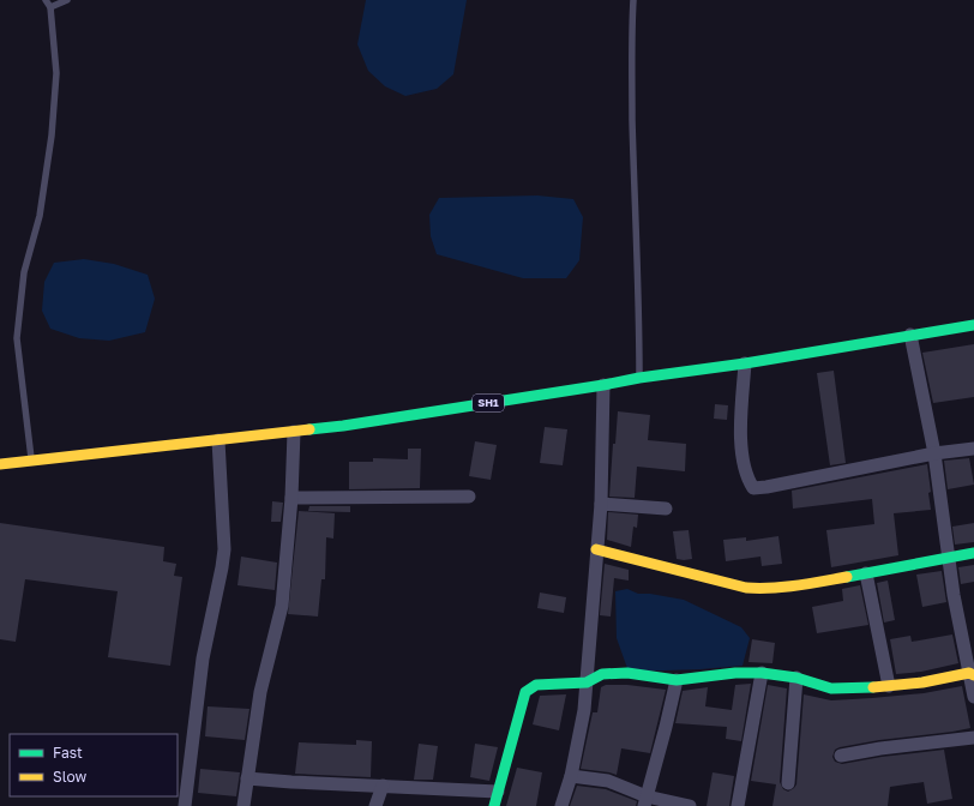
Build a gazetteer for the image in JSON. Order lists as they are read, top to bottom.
{
  "streets": {
    "main road": ["SH1"]
  },
  "legend": ["Fast", "Slow"]
}
